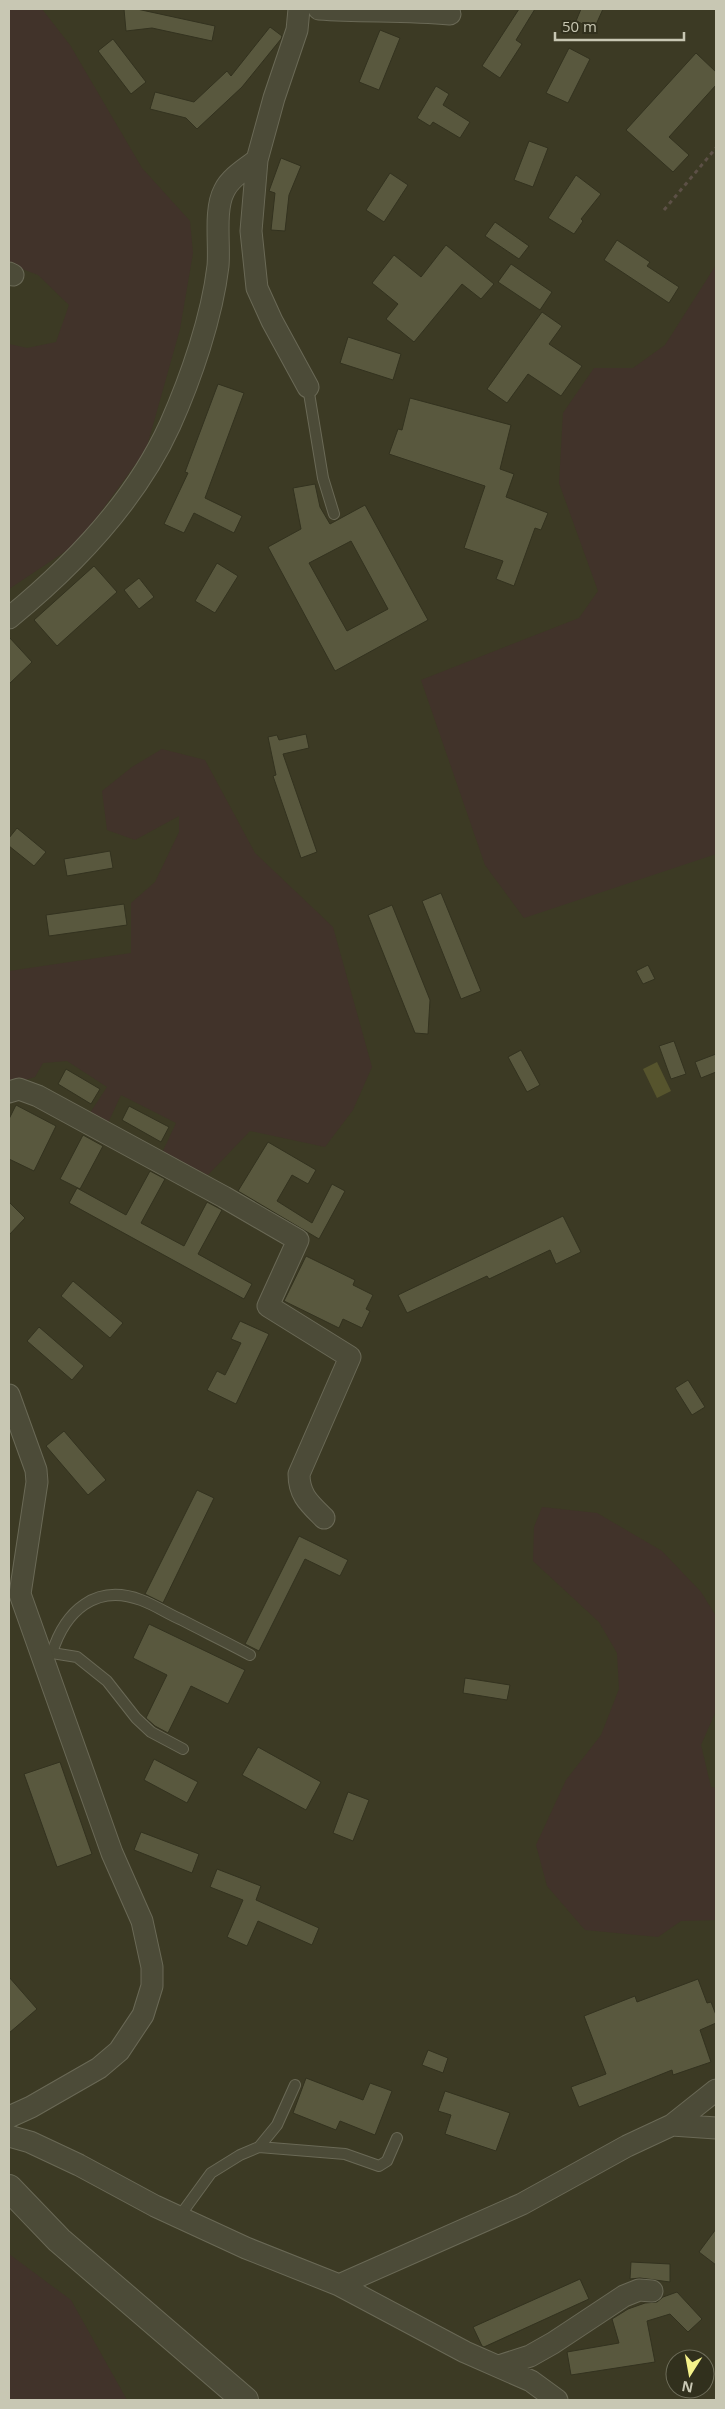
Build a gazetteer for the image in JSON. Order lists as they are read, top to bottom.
{
  "scale_bar": "50 m",
  "north": "bottom"
}
